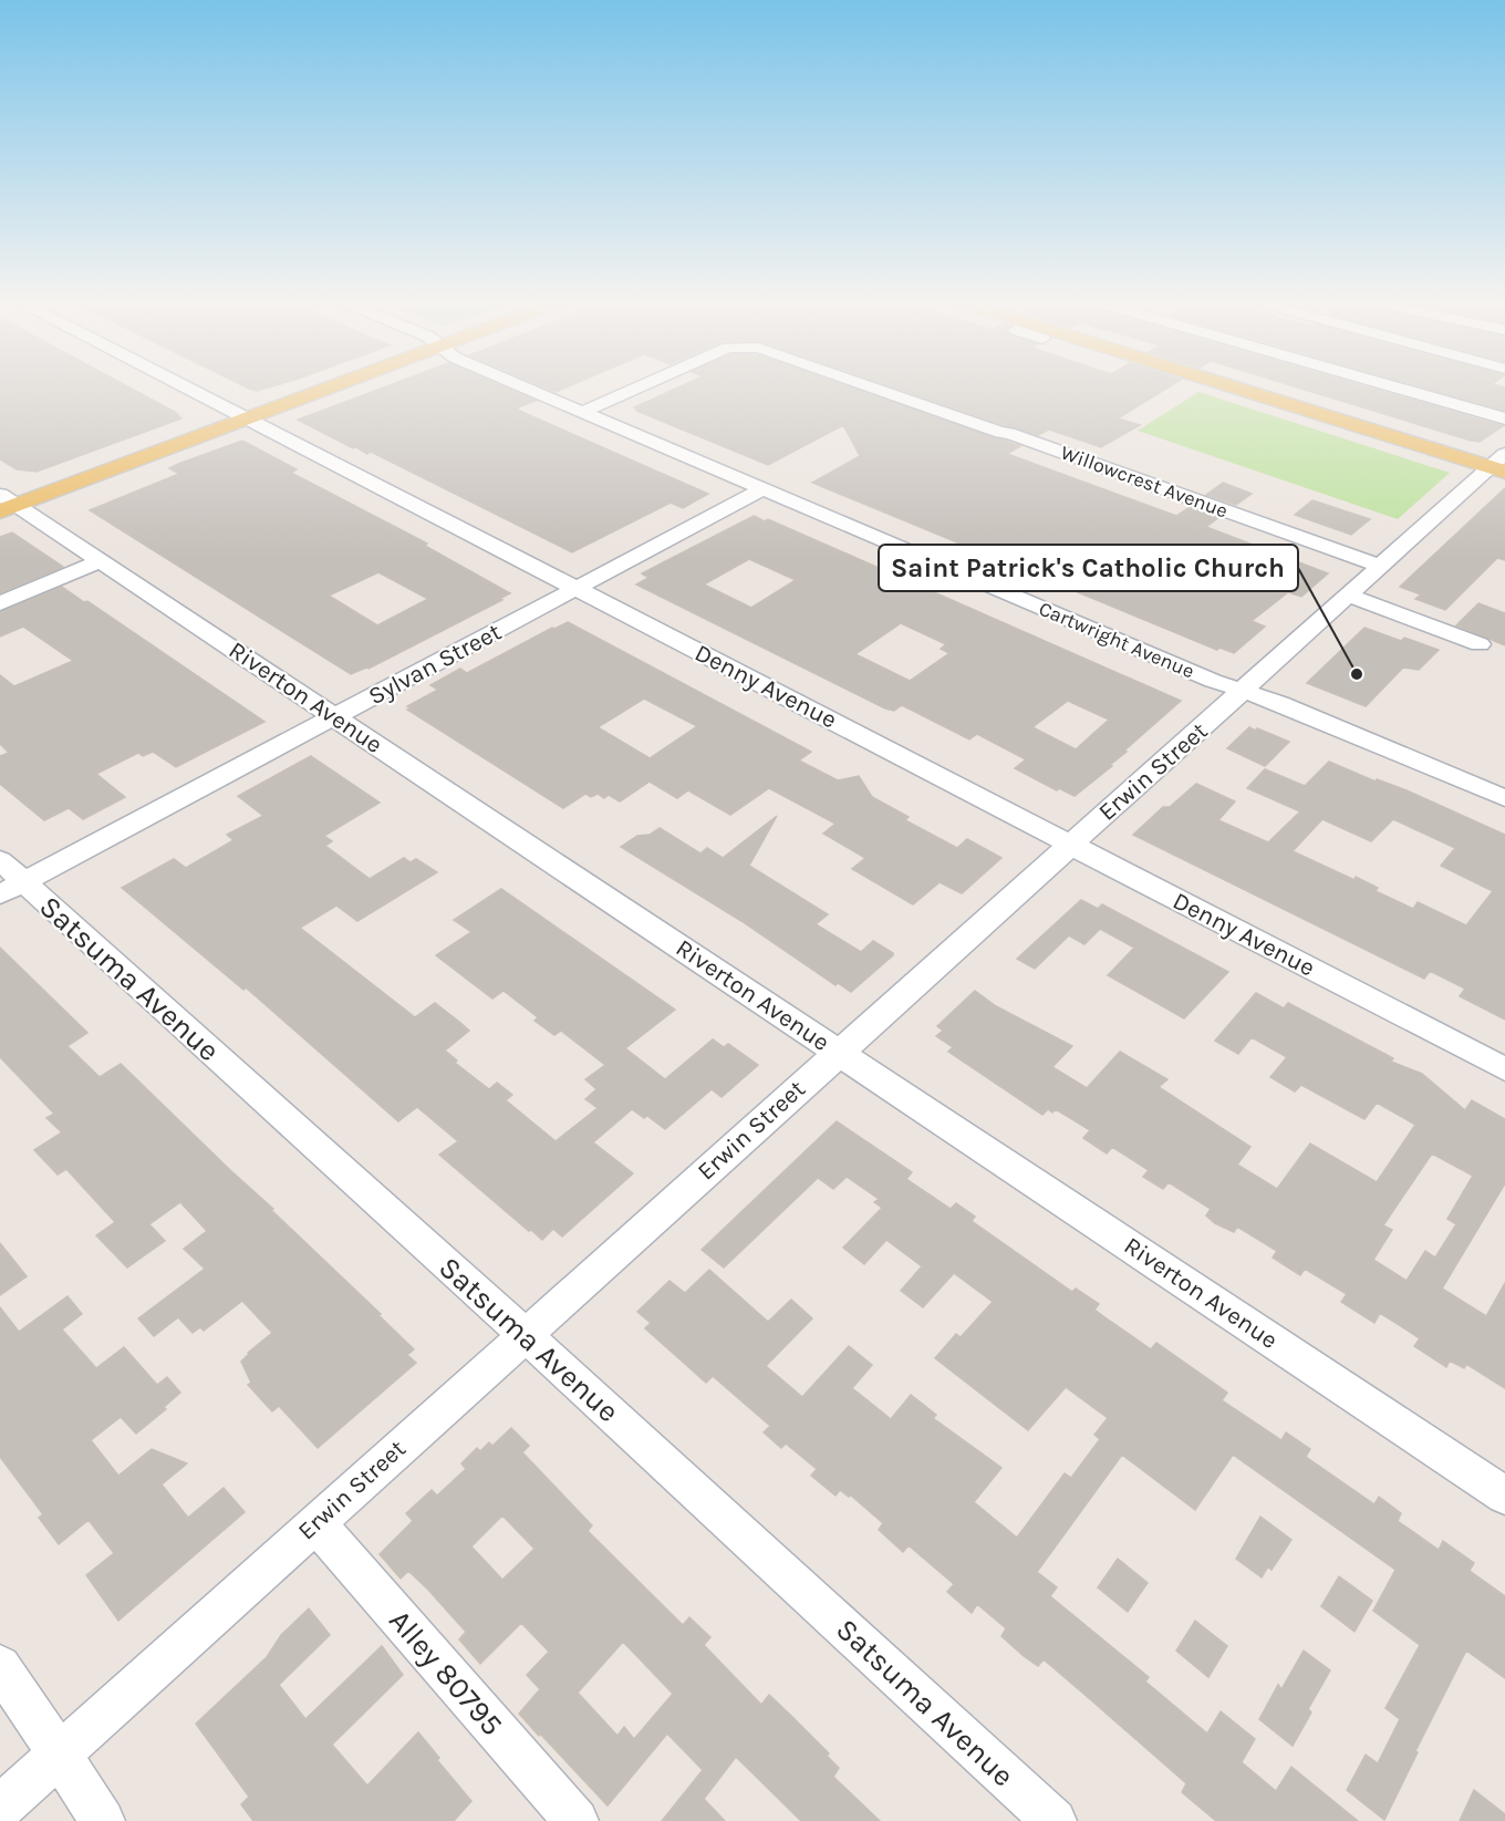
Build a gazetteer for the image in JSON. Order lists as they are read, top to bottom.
{
  "streets": {
    "street": [
      "Willowcrest Avenue",
      "Cartwright Avenue",
      "Sylvan Street",
      "Denny Avenue",
      "Riverton Avenue",
      "Erwin Street",
      "Satsuma Avenue",
      "Alley 80795"
    ]
  },
  "crossings": [
    ["Willowcrest Avenue", "Cartwright Avenue"],
    ["Willowcrest Avenue", "Erwin Street"],
    ["Cartwright Avenue", "Sylvan Street"],
    ["Cartwright Avenue", "Erwin Street"],
    ["Sylvan Street", "Denny Avenue"],
    ["Sylvan Street", "Riverton Avenue"],
    ["Sylvan Street", "Satsuma Avenue"],
    ["Denny Avenue", "Erwin Street"],
    ["Riverton Avenue", "Erwin Street"],
    ["Erwin Street", "Satsuma Avenue"],
    ["Erwin Street", "Alley 80795"]
  ],
  "places": ["Saint Patrick's Catholic Church"]
}
